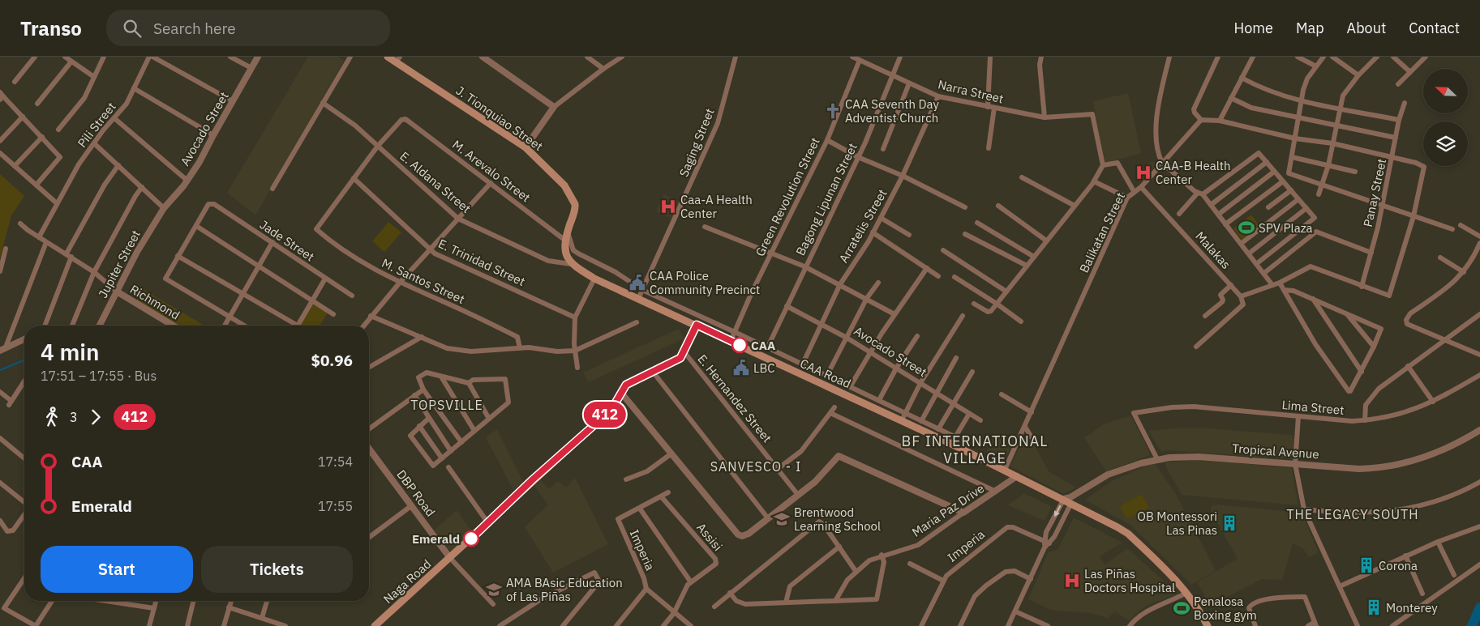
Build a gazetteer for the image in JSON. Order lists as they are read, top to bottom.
{
  "streets": {
    "main road": ["J. Tionquiao Street", "CAA Road", "Naga Road"],
    "street": [
      "Narra Street",
      "Pili Street",
      "Avocado Street",
      "Saging Street",
      "M. Arevalo Street",
      "E. Aldana Street",
      "Panay Street",
      "Green Revolution Street",
      "Bagong Lipunan Street",
      "Arratelis Street",
      "Balikatan Street",
      "Jade Street",
      "Malakas",
      "E. Trinidad Street",
      "Jupiter Street",
      "M. Santos Street",
      "Richmond",
      "E. Hernandez Street",
      "Lima Street",
      "Tropical Avenue",
      "DBP Road",
      "Maria Paz Drive",
      "Assisi",
      "Imperia"
    ]
  },
  "crossings": [
    ["Narra Street", "Green Revolution Street"],
    ["Narra Street", "Bagong Lipunan Street"],
    ["Narra Street", "Arratelis Street"],
    ["Avocado Street", "Bagong Lipunan Street"],
    ["Avocado Street", "Arratelis Street"],
    ["Avocado Street", "Jupiter Street"],
    ["Saging Street", "CAA Road"],
    ["M. Arevalo Street", "E. Aldana Street"],
    ["E. Aldana Street", "CAA Road"],
    ["Green Revolution Street", "CAA Road"],
    ["Balikatan Street", "Malakas"],
    ["Balikatan Street", "CAA Road"],
    ["E. Trinidad Street", "M. Santos Street"],
    ["Jupiter Street", "Richmond"],
    ["CAA Road", "Tropical Avenue"],
    ["CAA Road", "Maria Paz Drive"],
    ["E. Hernandez Street", "Naga Road"],
    ["Lima Street", "Tropical Avenue"],
    ["DBP Road", "Naga Road"],
    ["Assisi", "Imperia"]
  ],
  "districts": [
    "TOPSVILLE",
    "BF INTERNATIONAL VILLAGE",
    "SANVESCO - I",
    "THE LEGACY SOUTH"
  ],
  "places": {
    "church": ["CAA Seventh Day Adventist Church"],
    "hospital": ["CAA-B Health Center", "Caa-A Health Center", "Las Piñas Doctors Hospital"],
    "sports": ["SPV Plaza", "Penalosa Boxing gym"],
    "public building": ["CAA Police Community Precinct", "LBC"],
    "other": ["CAA", "Emerald"],
    "school or university": ["Brentwood Learning School", "AMA BAsic Education of Las Piñas"],
    "building": ["OB Montessori Las Pinas", "Corona", "Monterey"]
  },
  "lines": ["bus line 412"],
  "north": "top left",
  "page": {
    "header": "Transo",
    "search": "Search here",
    "nav": [
      "Home",
      "Map",
      "About",
      "Contact"
    ],
    "on_map": "412",
    "heading": ["4 min", "17:51 – 17:55 · Bus", "$0.96"],
    "legs": ["3", "412"],
    "list": [
      {
        "name": "CAA",
        "value": "17:54"
      },
      {
        "name": "Emerald",
        "value": "17:55"
      }
    ],
    "buttons": ["Start", "Tickets"]
  }
}
